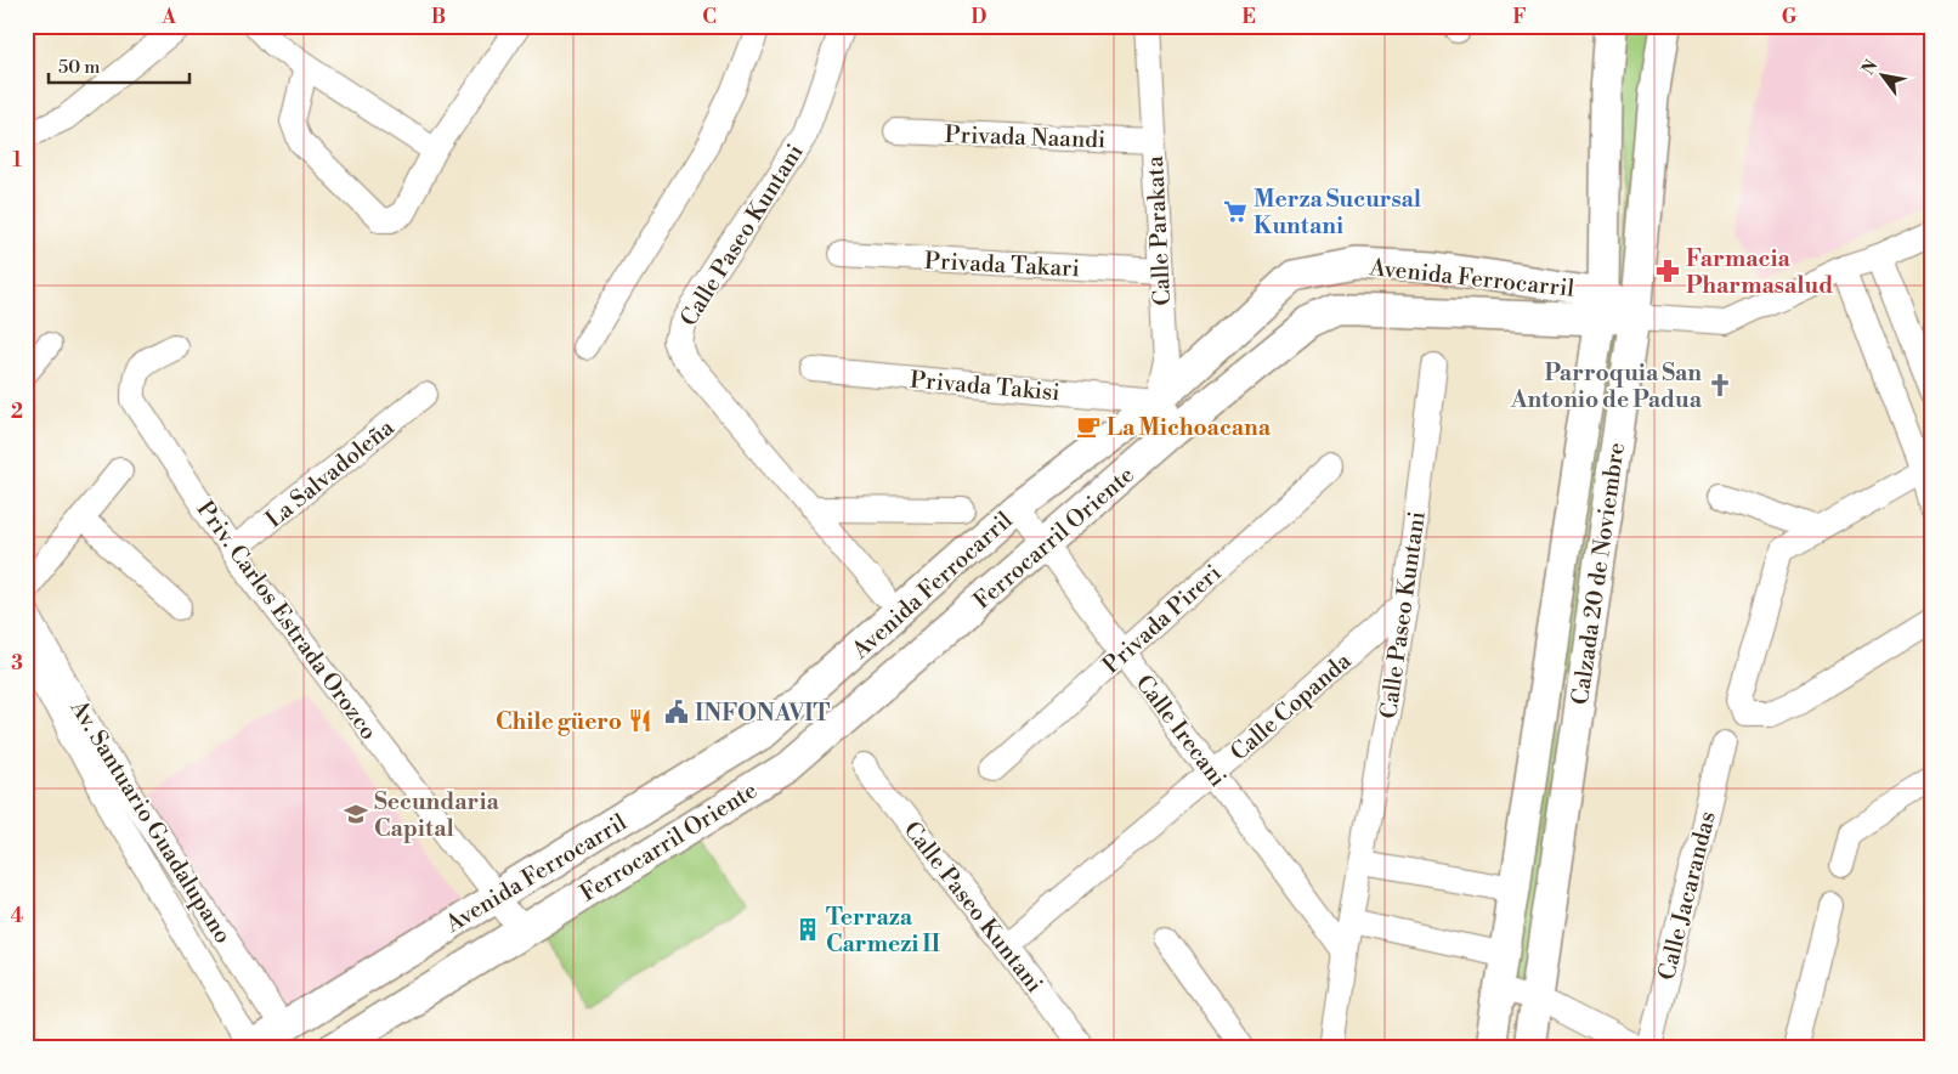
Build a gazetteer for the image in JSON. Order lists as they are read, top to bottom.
{
  "streets": {
    "main road": ["Avenida Ferrocarril", "Ferrocarril Oriente", "Calzada 20 de Noviembre"],
    "street": [
      "Privada Naandi",
      "Calle Parakata",
      "Calle Paseo Kuntani",
      "Privada Takari",
      "Privada Takisi",
      "La Salvadoleña",
      "Privada Pireri",
      "Priv. Carlos Estrada Orozco",
      "Calle Copanda",
      "Calle Irecani",
      "Av. Santuario Guadalupano",
      "Calle Jacarandas"
    ]
  },
  "crossings": [
    ["Privada Naandi", "Calle Parakata"],
    ["Calle Parakata", "Privada Takari"],
    ["Calle Parakata", "Avenida Ferrocarril"],
    ["Calle Parakata", "Privada Takisi"],
    ["Calle Paseo Kuntani", "Calle Copanda"],
    ["Calle Paseo Kuntani", "Calle Irecani"],
    ["Avenida Ferrocarril", "Privada Takisi"],
    ["Avenida Ferrocarril", "Ferrocarril Oriente"],
    ["Avenida Ferrocarril", "Calzada 20 de Noviembre"],
    ["Avenida Ferrocarril", "Priv. Carlos Estrada Orozco"],
    ["Avenida Ferrocarril", "Calle Irecani"],
    ["Avenida Ferrocarril", "Av. Santuario Guadalupano"],
    ["La Salvadoleña", "Priv. Carlos Estrada Orozco"],
    ["Ferrocarril Oriente", "Calzada 20 de Noviembre"],
    ["Ferrocarril Oriente", "Calle Irecani"],
    ["Privada Pireri", "Calle Irecani"],
    ["Calle Copanda", "Calle Irecani"]
  ],
  "places": {
    "supermarket": ["Merza Sucursal Kuntani"],
    "pharmacy": ["Farmacia Pharmasalud"],
    "church": ["Parroquia San Antonio de Padua"],
    "cafe": ["La Michoacana"],
    "public building": ["INFONAVIT"],
    "restaurant": ["Chile güero"],
    "school or university": ["Secundaria Capital"],
    "building": ["Terraza Carmezi II"]
  },
  "scale_bar": "50 m",
  "north": "top left",
  "grid": {
    "columns": [
      "A",
      "B",
      "C",
      "D",
      "E",
      "F",
      "G"
    ],
    "rows": [
      "1",
      "2",
      "3",
      "4"
    ]
  }
}
